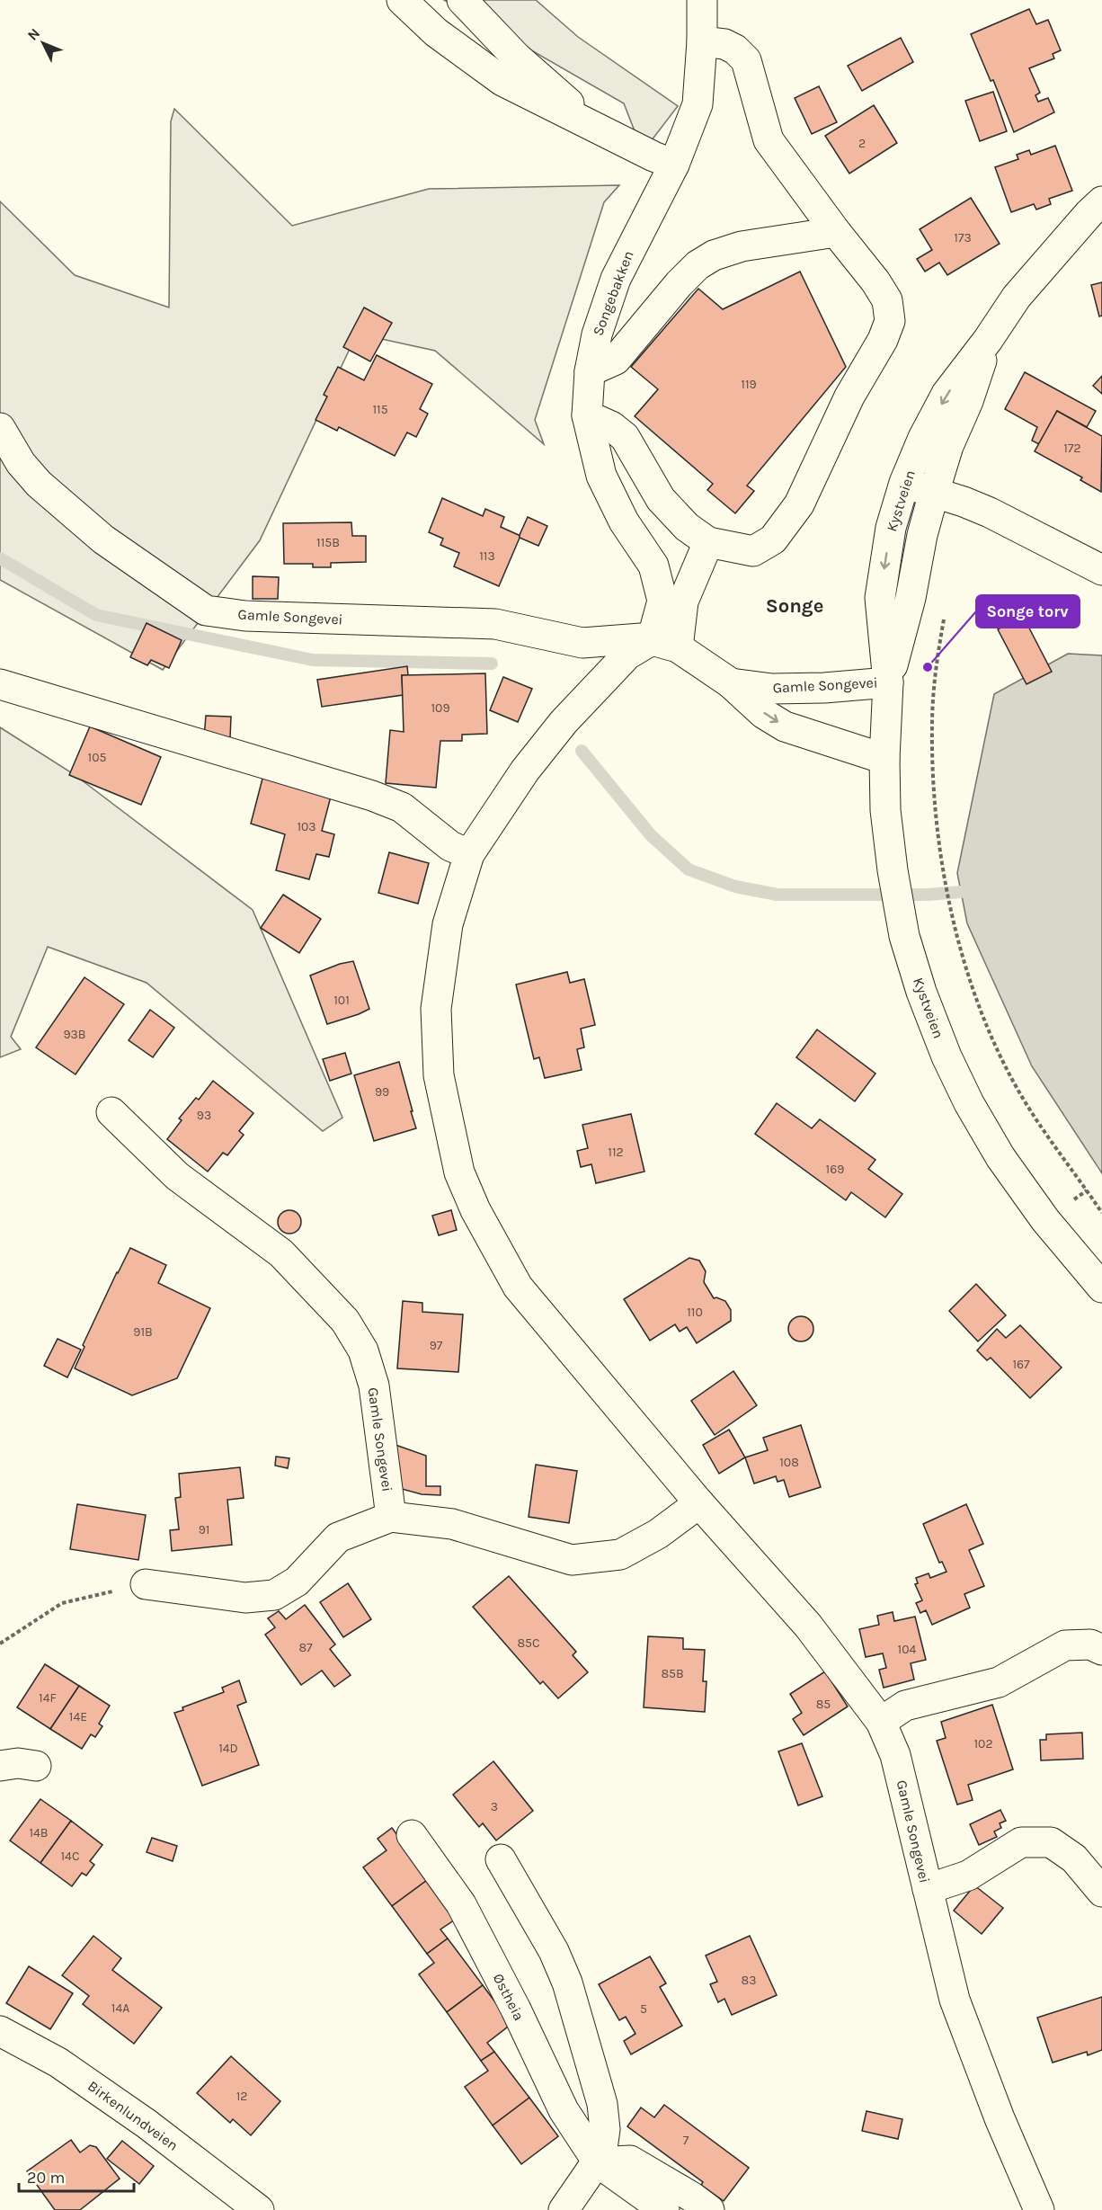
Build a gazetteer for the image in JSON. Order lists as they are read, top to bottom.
{
  "streets": {
    "street": [
      "Songebakken",
      "Kystveien",
      "Gamle Songevei",
      "Østheia",
      "Birkenlundveien"
    ]
  },
  "crossings": [
    ["Songebakken", "Gamle Songevei"],
    ["Kystveien", "Gamle Songevei"]
  ],
  "districts": ["Songe"],
  "places": ["Songe torv"],
  "house_numbers": [
    "2",
    "173",
    "119",
    "115",
    "172",
    "115B",
    "113",
    "109",
    "105",
    "103",
    "101",
    "93B",
    "99",
    "93",
    "112",
    "169",
    "110",
    "91B",
    "97",
    "167",
    "108",
    "91",
    "85C",
    "87",
    "104",
    "85B",
    "14F",
    "85",
    "14E",
    "102",
    "14D",
    "3",
    "14B",
    "14C",
    "83",
    "14A",
    "5",
    "12",
    "7"
  ],
  "scale_bar": "20 m",
  "north": "top left"
}
